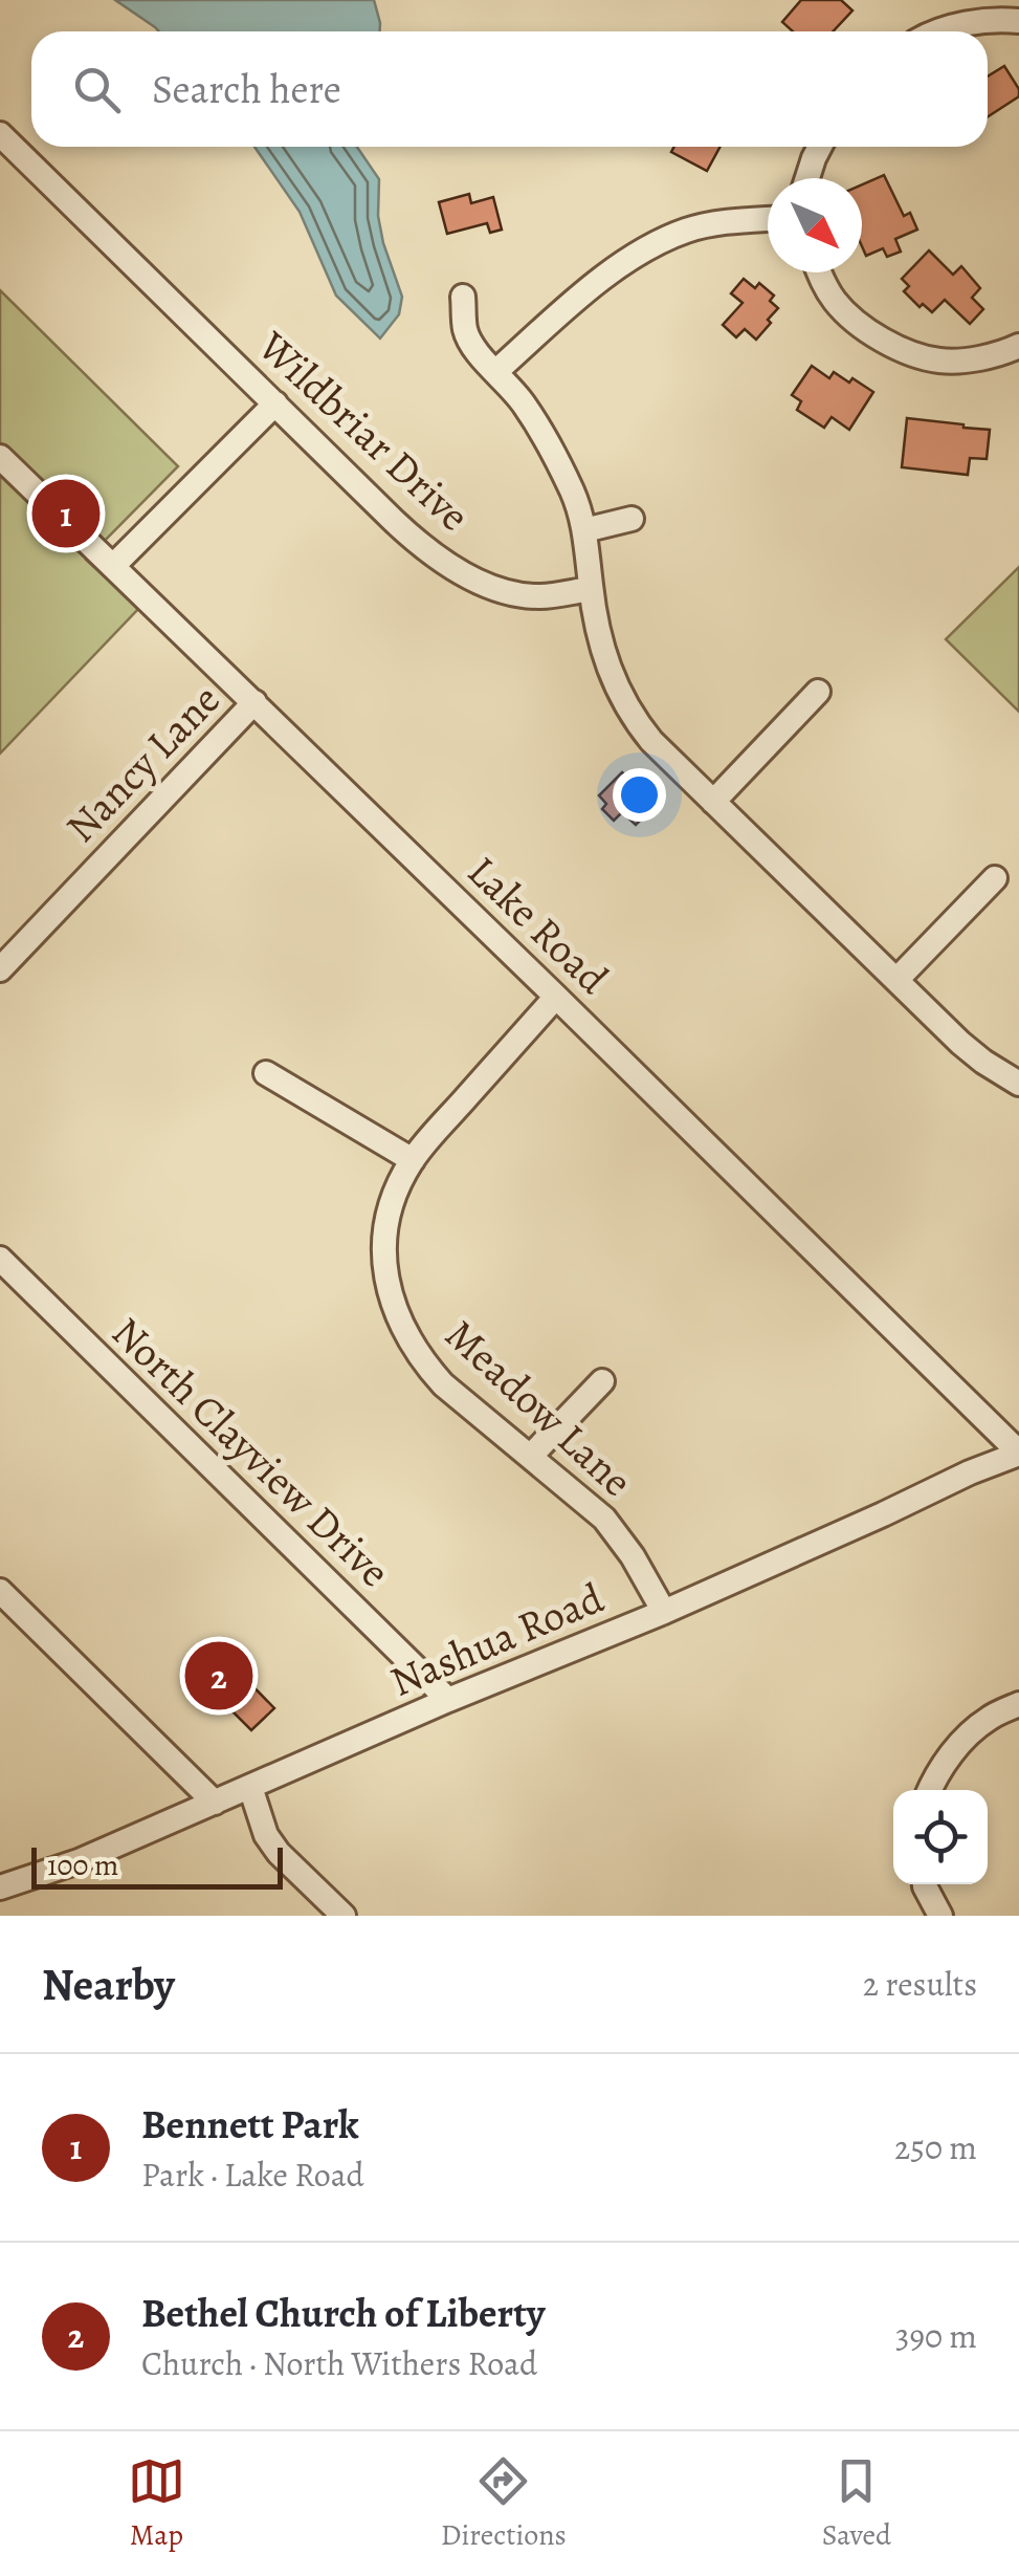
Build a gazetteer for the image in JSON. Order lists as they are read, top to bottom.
{
  "streets": {
    "street": [
      "Wildbriar Drive",
      "Nancy Lane",
      "Lake Road",
      "Meadow Lane",
      "North Clayview Drive",
      "Nashua Road"
    ]
  },
  "crossings": [
    ["Nancy Lane", "Lake Road"],
    ["Lake Road", "Meadow Lane"],
    ["Lake Road", "Nashua Road"],
    ["Meadow Lane", "Nashua Road"],
    ["North Clayview Drive", "Nashua Road"]
  ],
  "scale_bar": "100 m",
  "north": "bottom right",
  "page": {
    "search": "Search here",
    "pins": ["1", "2"],
    "scale": "100 m",
    "heading": ["Nearby", "2 results"],
    "list": [
      {
        "mark": "1",
        "name": "Bennett Park",
        "note": "Park · Lake Road",
        "value": "250 m"
      },
      {
        "mark": "2",
        "name": "Bethel Church of Liberty",
        "note": "Church · North Withers Road",
        "value": "390 m"
      }
    ],
    "nav": ["Map", "Directions", "Saved"]
  }
}
